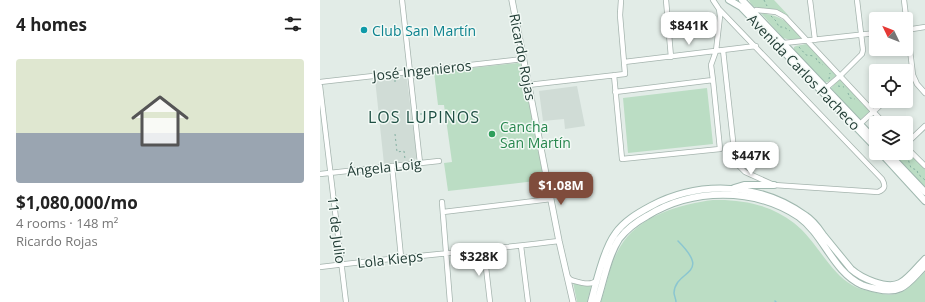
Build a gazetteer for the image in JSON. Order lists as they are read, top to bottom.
{
  "streets": {
    "main road": ["Avenida Carlos Pacheco"],
    "street": [
      "Ricardo Rojas",
      "José Ingenieros",
      "Ángela Loig",
      "11 de Julio",
      "Lola Kieps"
    ]
  },
  "crossings": [
    ["Ricardo Rojas", "José Ingenieros"],
    ["Ricardo Rojas", "Lola Kieps"],
    ["Ángela Loig", "11 de Julio"],
    ["11 de Julio", "Lola Kieps"]
  ],
  "districts": ["LOS LUPINOS"],
  "places": ["Club San Martín", "Cancha San Martín"],
  "north": "top left",
  "page": {
    "heading": "4 homes",
    "price": [
      "$841K",
      "$447K",
      "$1.08M",
      "$328K"
    ],
    "list": [
      {
        "name": "$1,080,000/mo",
        "note": "4 rooms · 148 m² · Ricardo Rojas"
      }
    ]
  }
}
